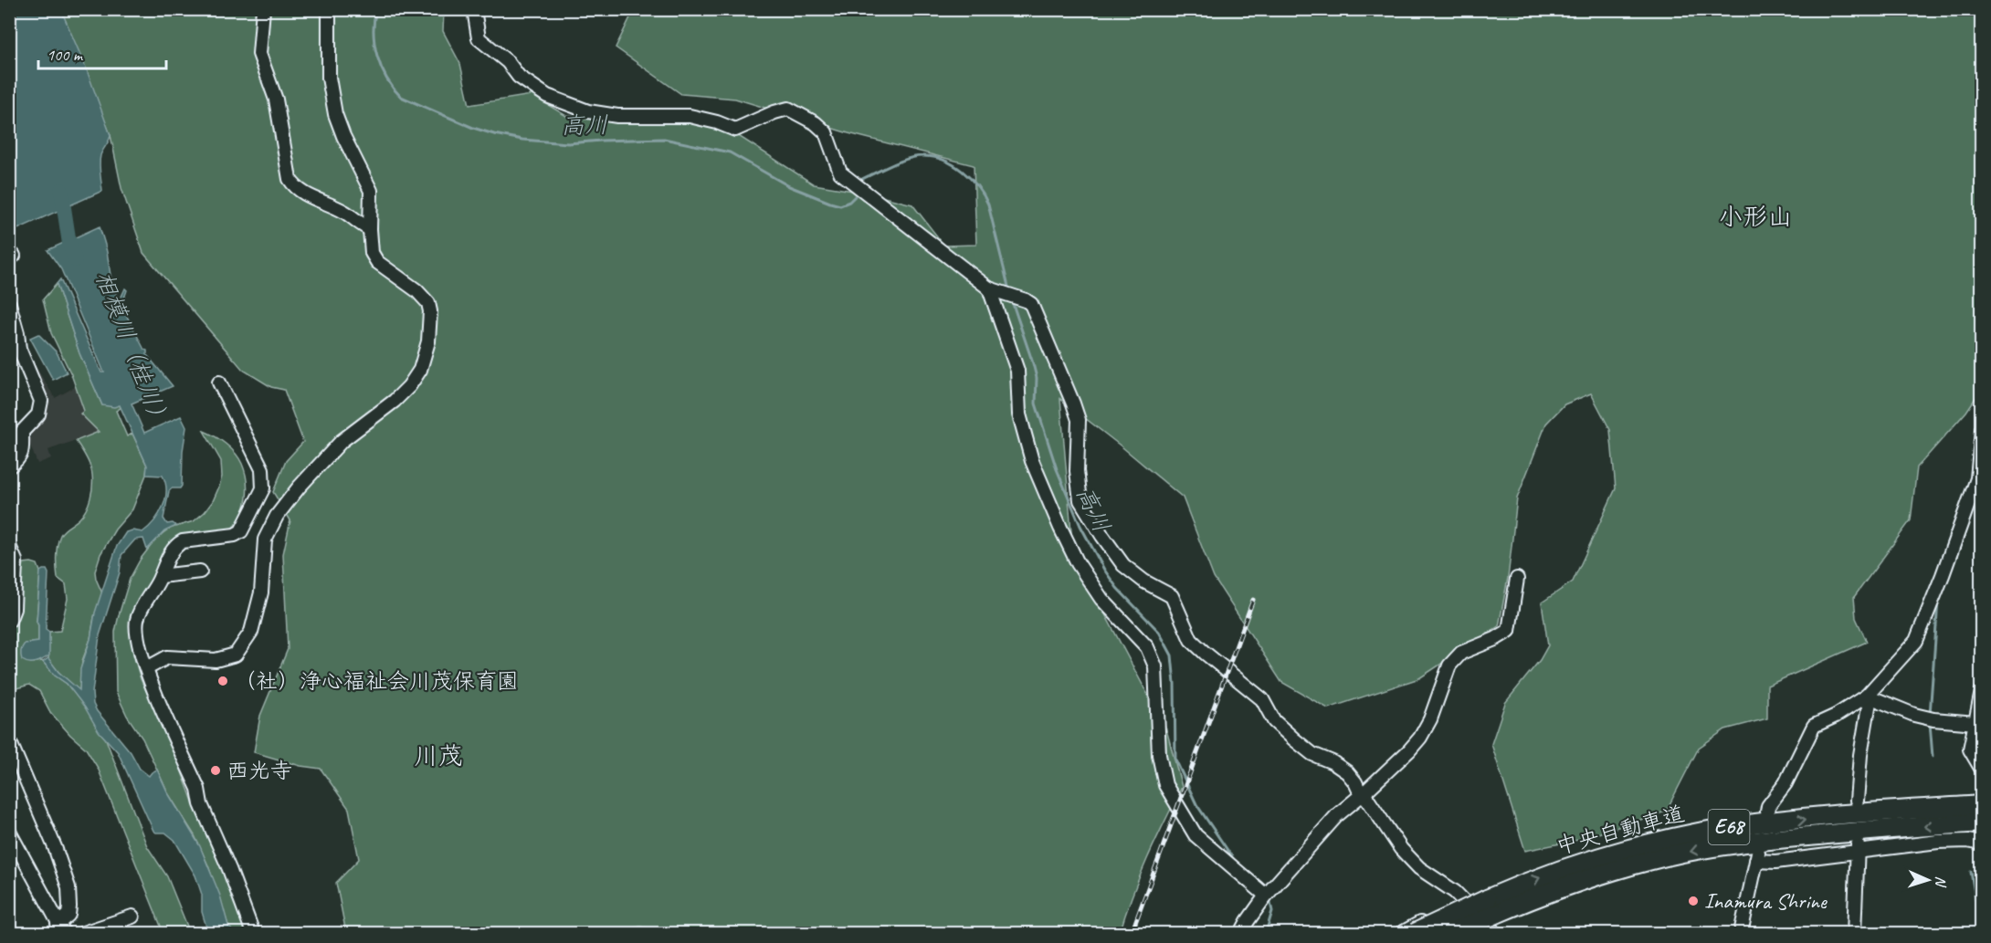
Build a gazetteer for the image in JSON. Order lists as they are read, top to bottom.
{
  "streets": {
    "highway": ["E68", "中央自動車道"]
  },
  "districts": ["小形山", "川茂"],
  "water": ["高川", "相模川（桂川）"],
  "places": ["（社）浄心福祉会川茂保育園", "西光寺", "Inamura Shrine"],
  "scale_bar": "100 m",
  "north": "right"
}
